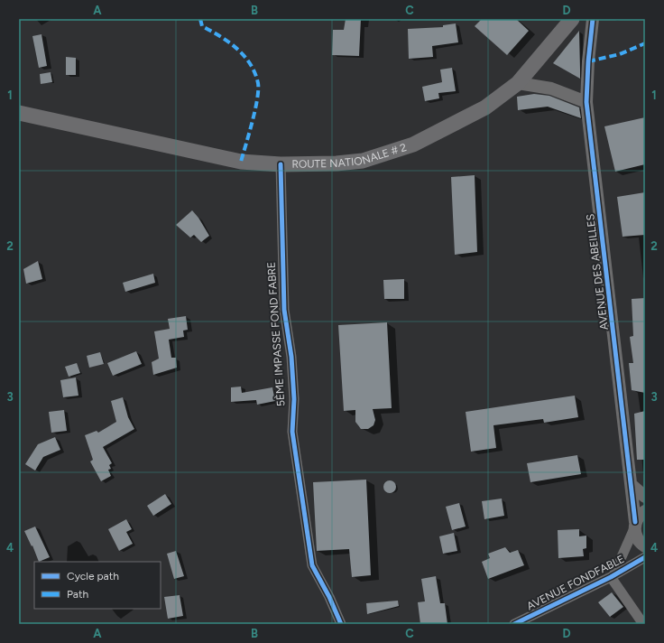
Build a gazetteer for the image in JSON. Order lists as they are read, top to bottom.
{
  "streets": {
    "main road": ["ROUTE NATIONALE # 2"],
    "street": ["AVENUE DES ABEILLES", "5ÈME IMPASSE FOND FABRE", "AVENUE FONDFABLE"]
  },
  "crossings": [
    ["ROUTE NATIONALE # 2", "5ÈME IMPASSE FOND FABRE"],
    ["AVENUE DES ABEILLES", "AVENUE FONDFABLE"]
  ],
  "legend": ["Cycle path", "Path"],
  "grid": {
    "columns": [
      "A",
      "B",
      "C",
      "D"
    ],
    "rows": [
      "1",
      "2",
      "3",
      "4"
    ]
  }
}
